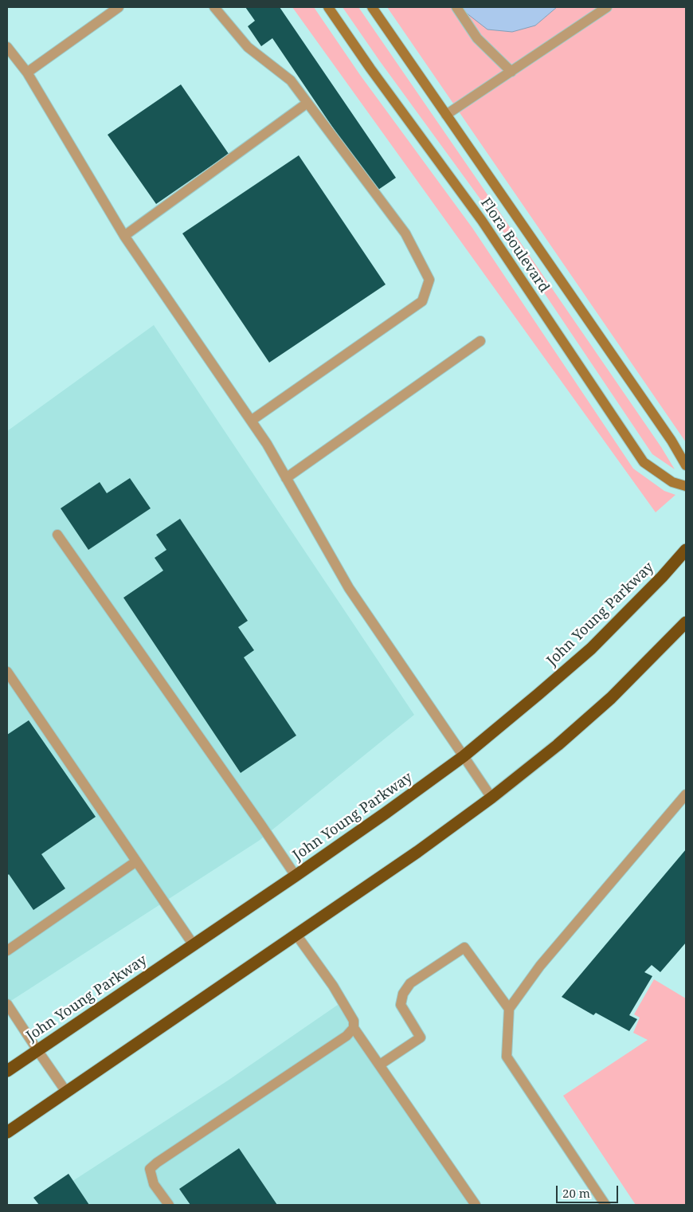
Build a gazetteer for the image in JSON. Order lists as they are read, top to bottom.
{
  "streets": {
    "highway": ["John Young Parkway"],
    "street": ["Flora Boulevard"]
  },
  "scale_bar": "20 m"
}
